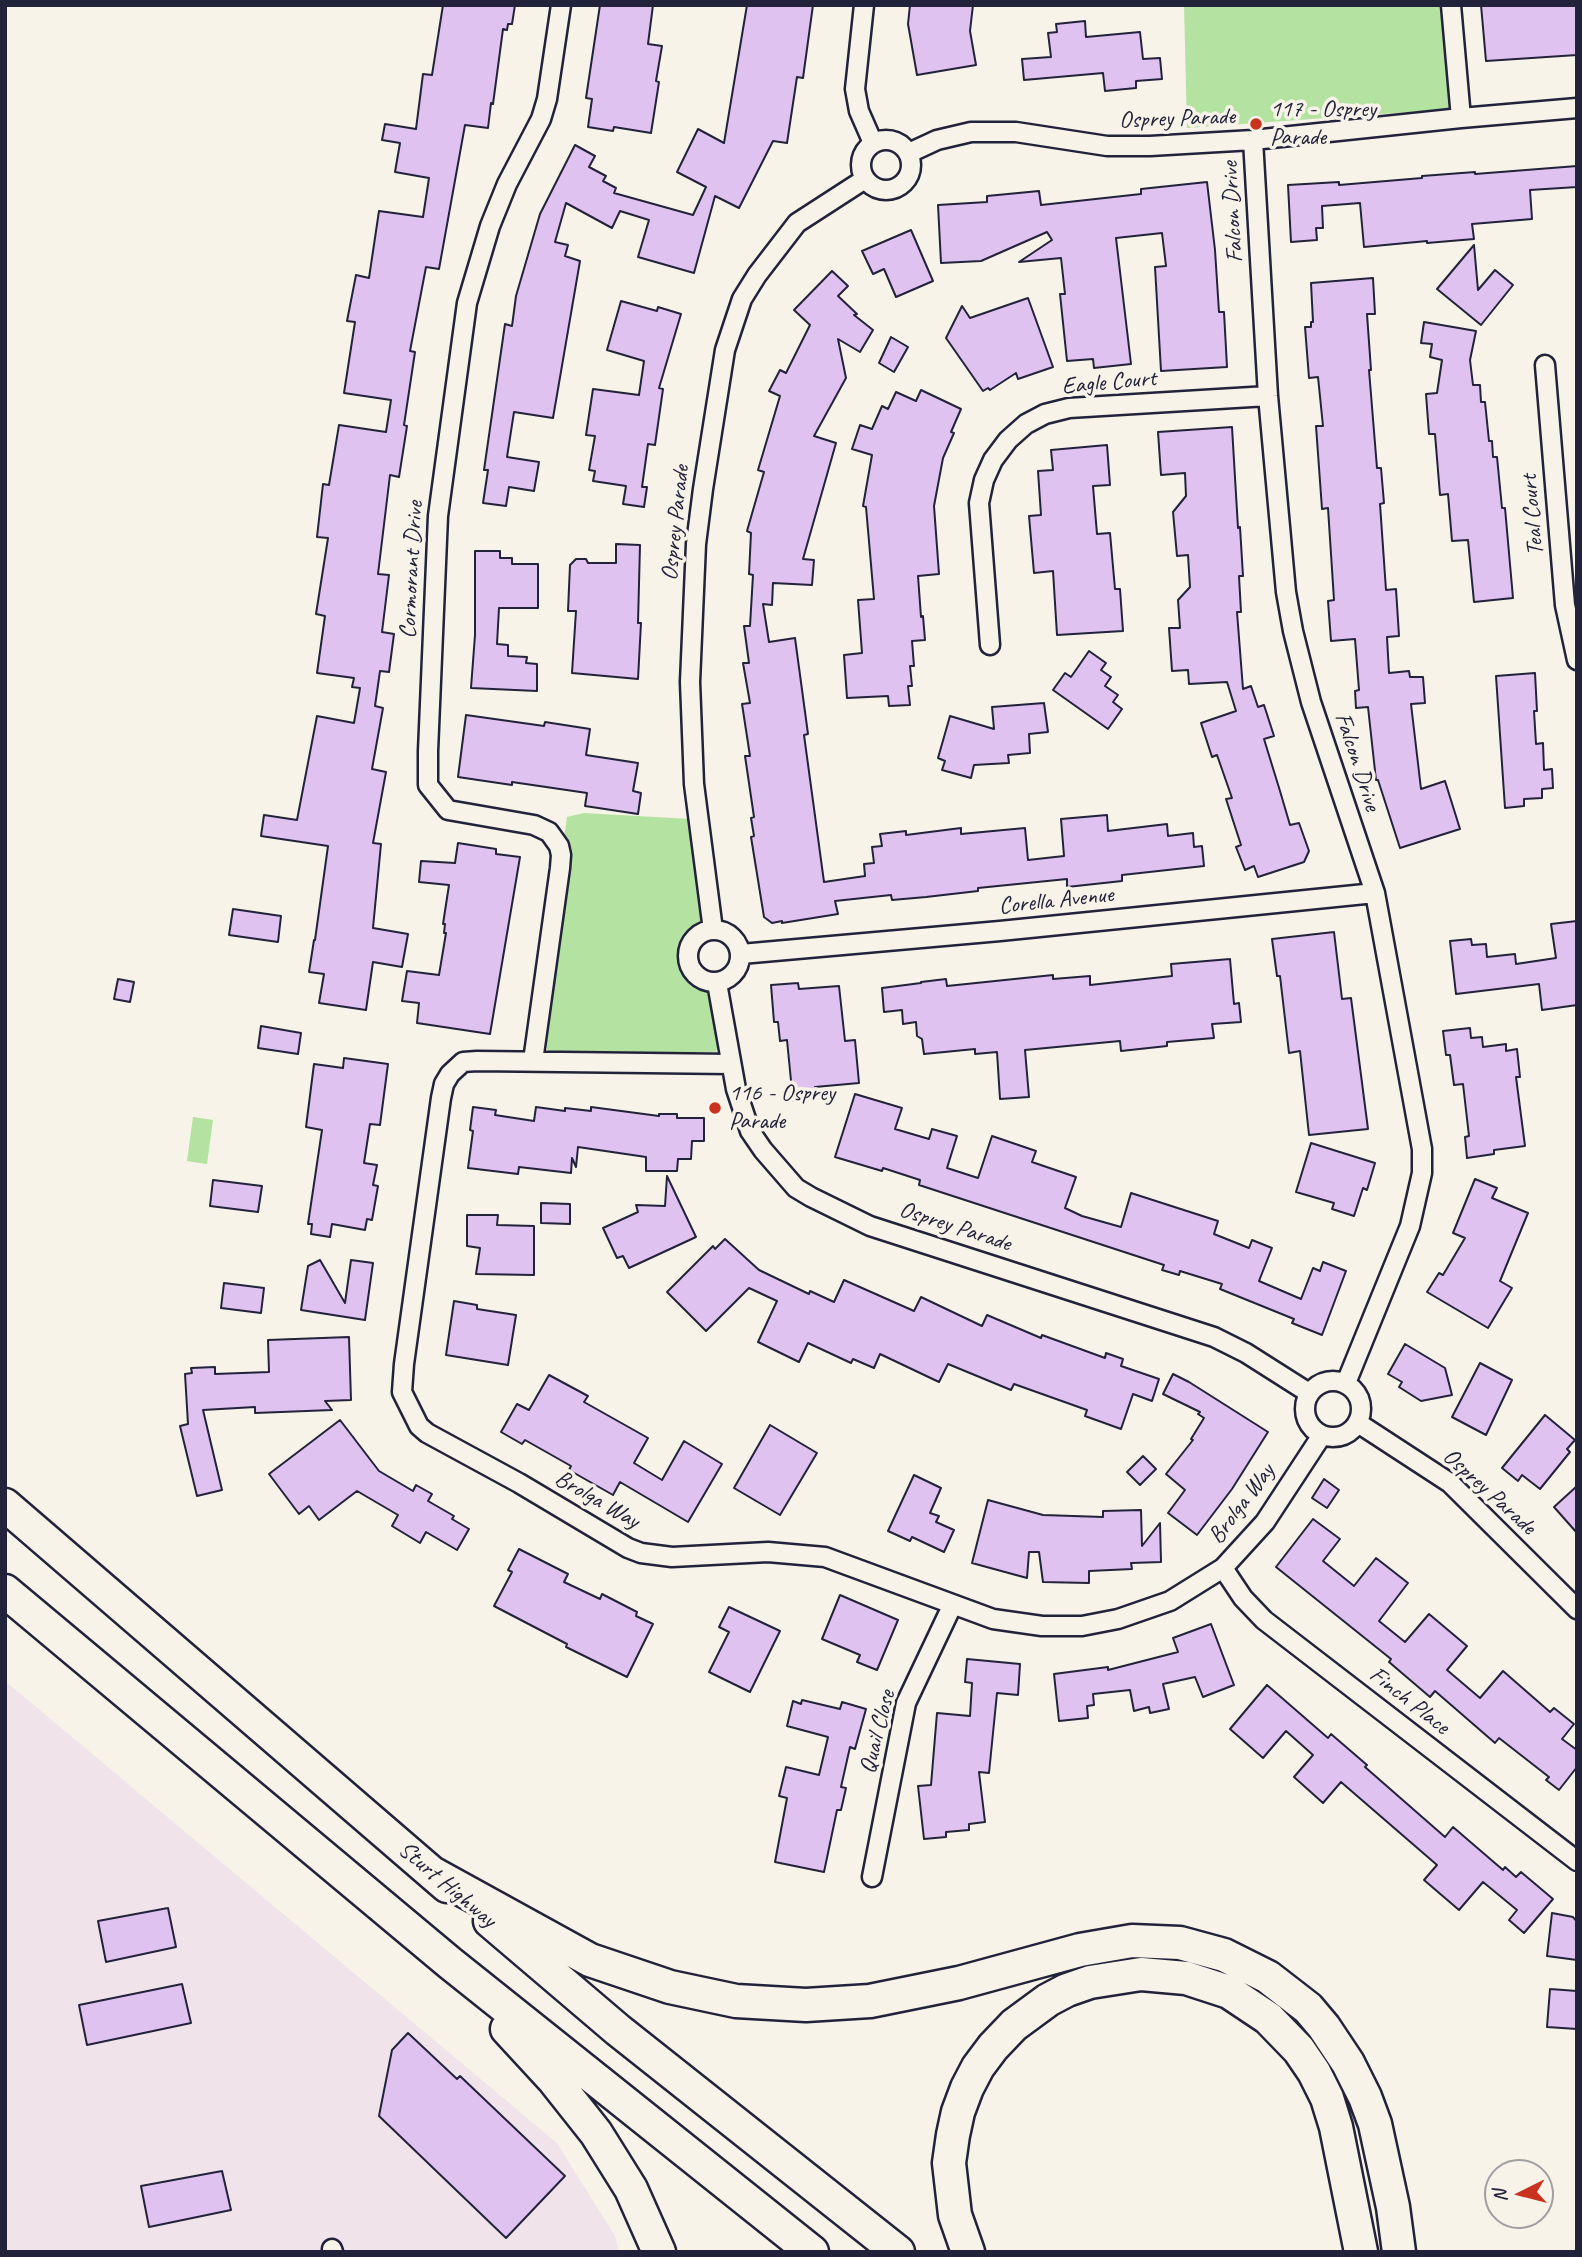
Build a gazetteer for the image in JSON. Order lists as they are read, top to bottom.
{
  "streets": {
    "highway": ["Sturt Highway"],
    "street": [
      "Osprey Parade",
      "Falcon Drive",
      "Eagle Court",
      "Teal Court",
      "Cormorant Drive",
      "Corella Avenue",
      "Brolga Way",
      "Finch Place",
      "Quail Close"
    ]
  },
  "crossings": [
    ["Osprey Parade", "Falcon Drive"],
    ["Osprey Parade", "Corella Avenue"],
    ["Osprey Parade", "Brolga Way"],
    ["Falcon Drive", "Eagle Court"],
    ["Falcon Drive", "Corella Avenue"],
    ["Falcon Drive", "Brolga Way"],
    ["Cormorant Drive", "Brolga Way"],
    ["Brolga Way", "Finch Place"],
    ["Brolga Way", "Quail Close"]
  ],
  "places": ["117 - Osprey Parade", "116 - Osprey Parade"],
  "north": "left"
}
